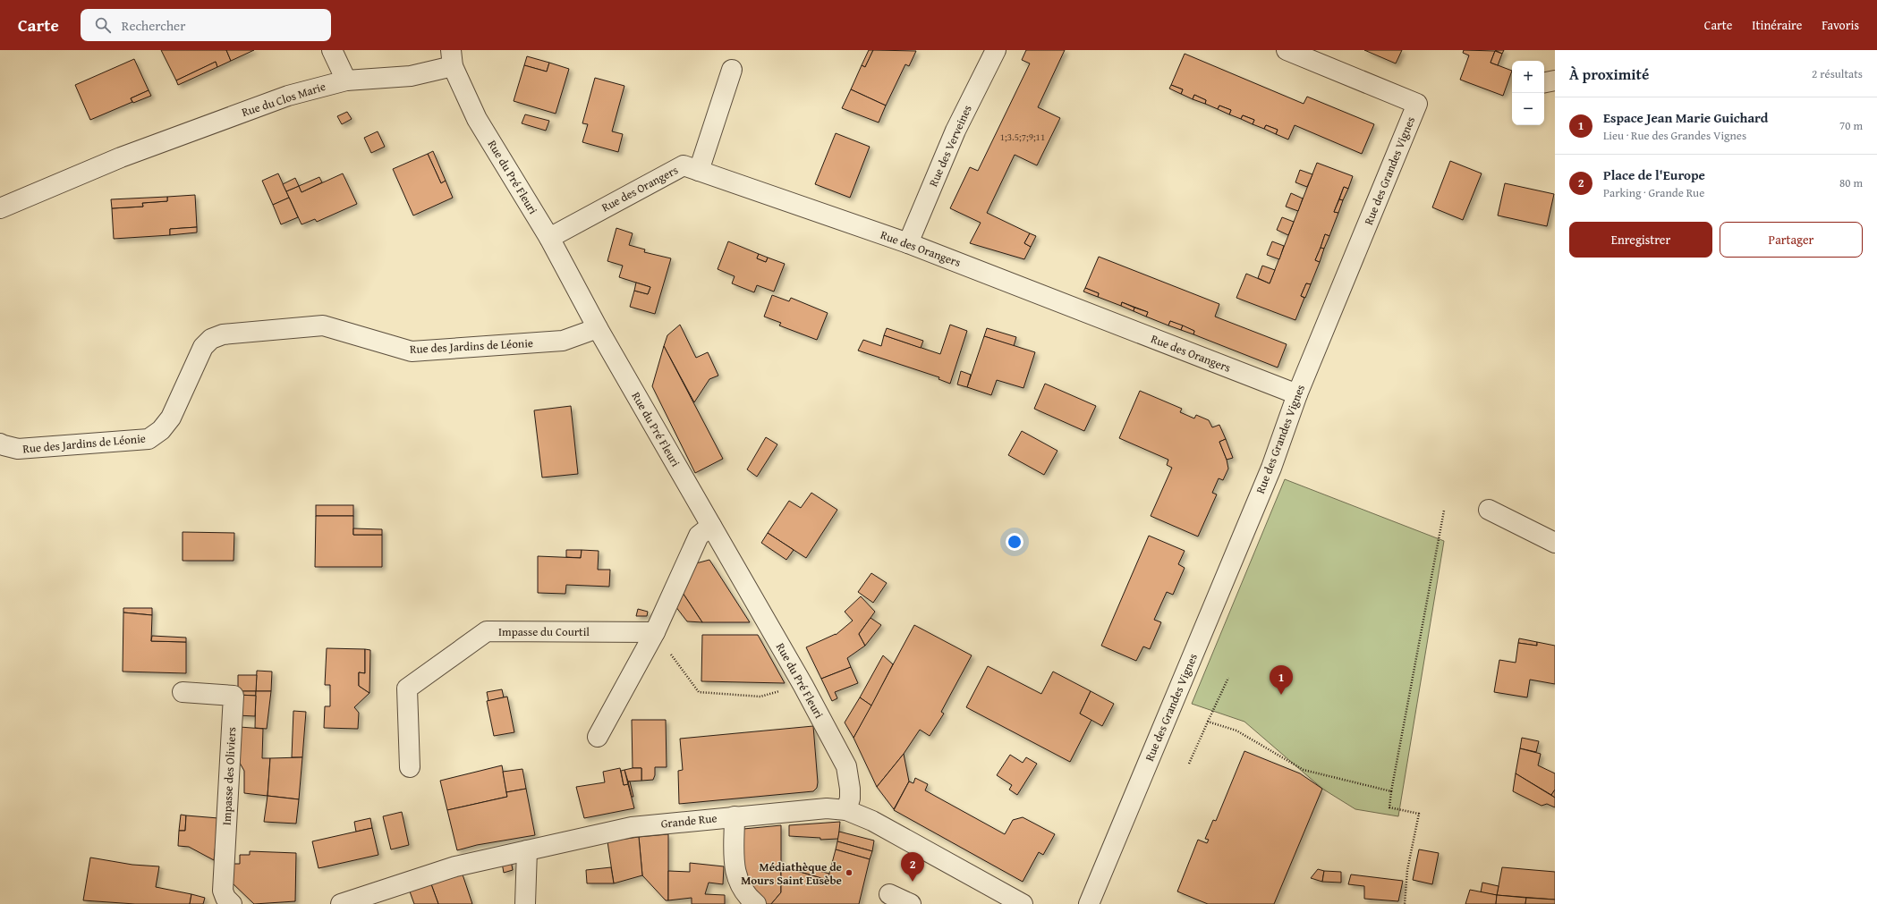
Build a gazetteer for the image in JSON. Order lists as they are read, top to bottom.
{
  "streets": {
    "street": [
      "Rue du Clos Marie",
      "Rue des Verveines",
      "Rue des Grandes Vignes",
      "Rue du Pré Fleuri",
      "Rue des Orangers",
      "Rue des Jardins de Léonie",
      "Impasse du Courtil",
      "Impasse des Oliviers",
      "Grande Rue"
    ]
  },
  "crossings": [
    ["Rue du Clos Marie", "Rue du Pré Fleuri"],
    ["Rue des Verveines", "Rue des Orangers"],
    ["Rue des Grandes Vignes", "Rue des Orangers"],
    ["Rue du Pré Fleuri", "Rue des Orangers"],
    ["Rue du Pré Fleuri", "Rue des Jardins de Léonie"],
    ["Rue du Pré Fleuri", "Grande Rue"]
  ],
  "places": ["Médiathèque de Mours Saint Eusèbe"],
  "house_numbers": ["1;3.5;7;9;11"],
  "page": {
    "header": "Carte",
    "search": "Rechercher",
    "nav": ["Carte", "Itinéraire", "Favoris"],
    "heading": ["À proximité", "2 résultats"],
    "map_buttons": ["+", "−"],
    "list": [
      {
        "mark": "1",
        "name": "Espace Jean Marie Guichard",
        "note": "Lieu · Rue des Grandes Vignes",
        "value": "70 m"
      },
      {
        "mark": "2",
        "name": "Place de l'Europe",
        "note": "Parking · Grande Rue",
        "value": "80 m"
      }
    ],
    "buttons": ["Enregistrer", "Partager"],
    "pins": ["1", "2"]
  }
}
